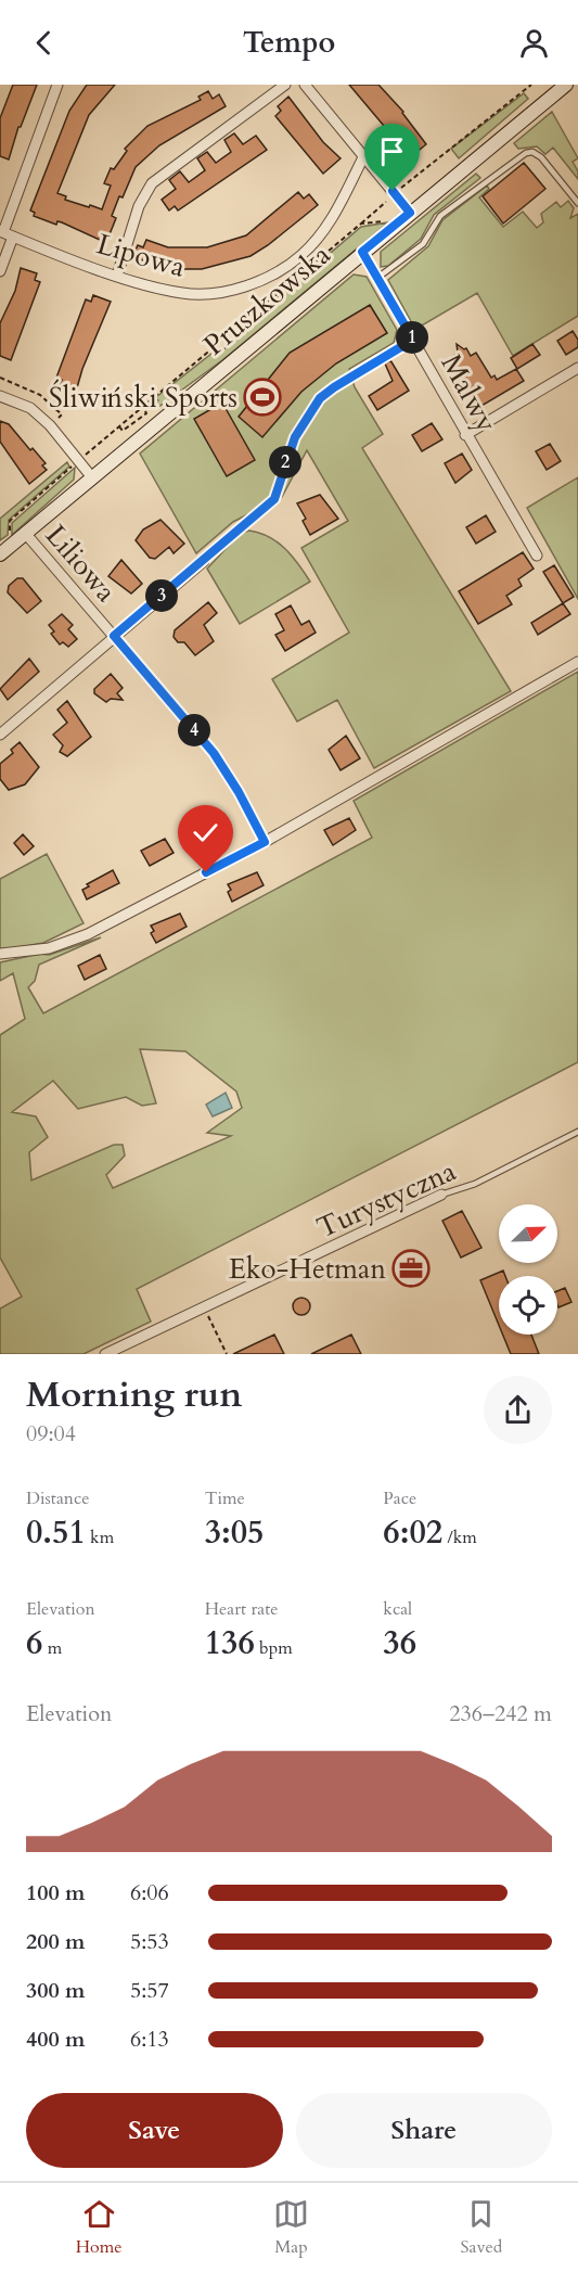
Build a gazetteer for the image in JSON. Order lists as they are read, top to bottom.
{
  "streets": {
    "street": [
      "Lipowa",
      "Pruszkowska",
      "Malwy",
      "Liliowa",
      "Turystyczna"
    ]
  },
  "crossings": [
    ["Pruszkowska", "Malwy"],
    ["Pruszkowska", "Liliowa"]
  ],
  "places": {
    "sports": ["Śliwiński Sports"],
    "office": ["Eko-Hetman"]
  },
  "north": "top right",
  "page": {
    "header": "Tempo",
    "pins": [
      "1",
      "2",
      "3",
      "4"
    ],
    "heading": ["Morning run", "09:04"],
    "stats": [
      ["Distance", "0.51 km"],
      ["Time", "3:05"],
      ["Pace", "6:02 /km"],
      ["Elevation", "6 m"],
      ["Heart rate", "136 bpm"],
      ["kcal", "36"]
    ],
    "chart": ["Elevation", "236–242 m"],
    "list": [
      {
        "name": "100 m",
        "note": "6:06"
      },
      {
        "name": "200 m",
        "note": "5:53"
      },
      {
        "name": "300 m",
        "note": "5:57"
      },
      {
        "name": "400 m",
        "note": "6:13"
      }
    ],
    "buttons": ["Save", "Share"],
    "tabs": ["Home", "Map", "Saved"]
  }
}
